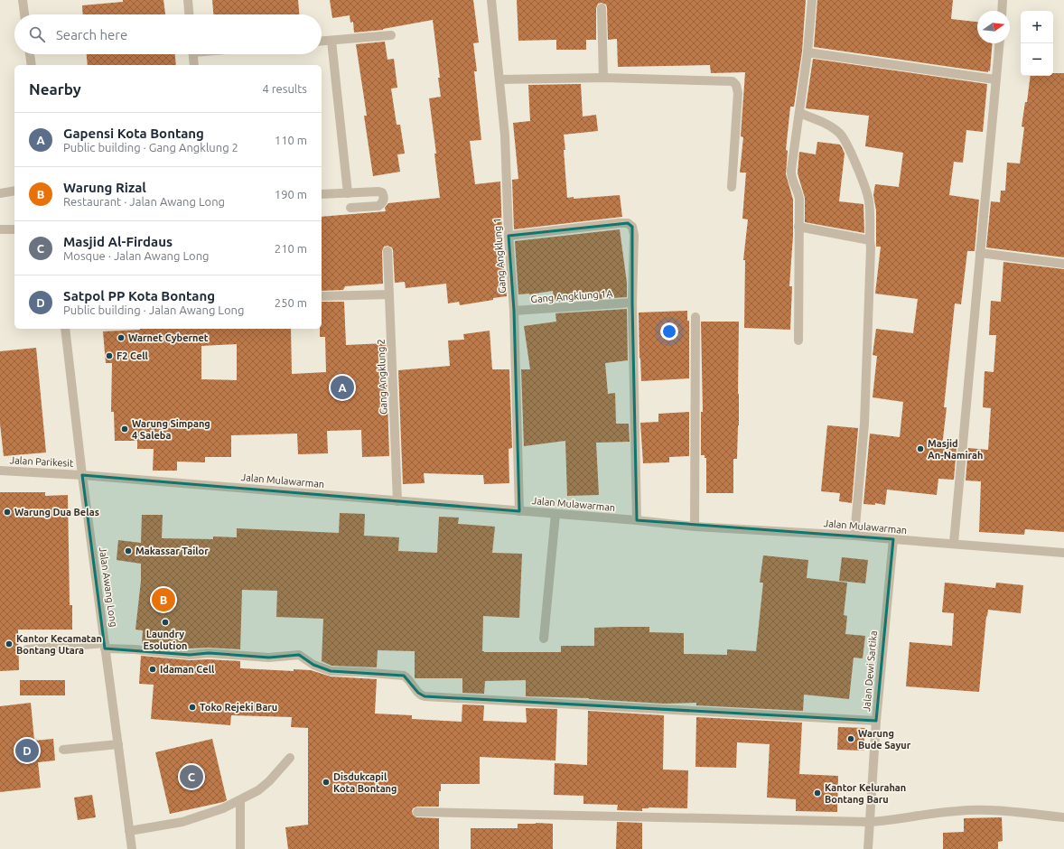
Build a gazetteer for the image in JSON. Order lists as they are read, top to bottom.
{
  "streets": {
    "street": [
      "Gang Angklung 1",
      "Gang Angklung 1A",
      "Gang Angklung 2",
      "Jalan Parikesit",
      "Jalan Mulawarman",
      "Jalan Awang Long",
      "Jalan Dewi Sartika"
    ]
  },
  "crossings": [
    ["Gang Angklung 1", "Gang Angklung 1A"],
    ["Gang Angklung 1", "Jalan Mulawarman"],
    ["Gang Angklung 2", "Jalan Mulawarman"],
    ["Jalan Parikesit", "Jalan Mulawarman"],
    ["Jalan Parikesit", "Jalan Awang Long"],
    ["Jalan Mulawarman", "Jalan Awang Long"],
    ["Jalan Mulawarman", "Jalan Dewi Sartika"]
  ],
  "places": [
    "Warnet Cybernet",
    "F2 Cell",
    "Warung Simpang 4 Saleba",
    "Masjid An-Namirah",
    "Warung Dua Belas",
    "Makassar Tailor",
    "Laundry Esolution",
    "Kantor Kecamatan Bontang Utara",
    "Idaman Cell",
    "Toko Rejeki Baru",
    "Warung Bude Sayur",
    "Disdukcapil Kota Bontang",
    "Kantor Kelurahan Bontang Baru"
  ],
  "north": "right",
  "page": {
    "map_buttons": ["+", "−"],
    "search": "Search here",
    "heading": ["Nearby", "4 results"],
    "list": [
      {
        "mark": "A",
        "name": "Gapensi Kota Bontang",
        "note": "Public building · Gang Angklung 2",
        "value": "110 m"
      },
      {
        "mark": "B",
        "name": "Warung Rizal",
        "note": "Restaurant · Jalan Awang Long",
        "value": "190 m"
      },
      {
        "mark": "C",
        "name": "Masjid Al-Firdaus",
        "note": "Mosque · Jalan Awang Long",
        "value": "210 m"
      },
      {
        "mark": "D",
        "name": "Satpol PP Kota Bontang",
        "note": "Public building · Jalan Awang Long",
        "value": "250 m"
      }
    ],
    "pins": [
      "A",
      "B",
      "D",
      "C"
    ]
  }
}
